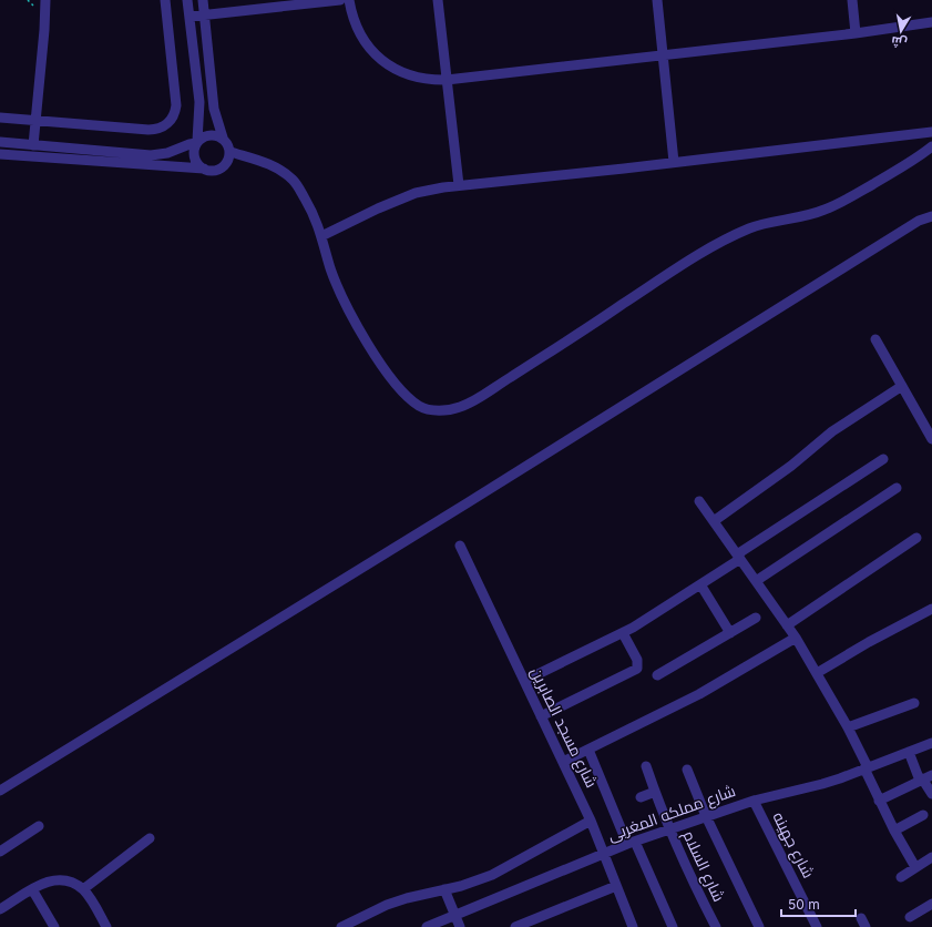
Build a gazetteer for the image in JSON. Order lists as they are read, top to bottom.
{
  "streets": {
    "street": [
      "شارع مسجد الصابرين",
      "شارع مملكه المغربى",
      "شارع جهينه",
      "شارع السلام"
    ]
  },
  "crossings": [
    ["شارع مسجد الصابرين", "شارع مملكه المغربى"],
    ["شارع مملكه المغربى", "شارع جهينه"],
    ["شارع مملكه المغربى", "شارع السلام"]
  ],
  "scale_bar": "50 m",
  "north": "bottom"
}
